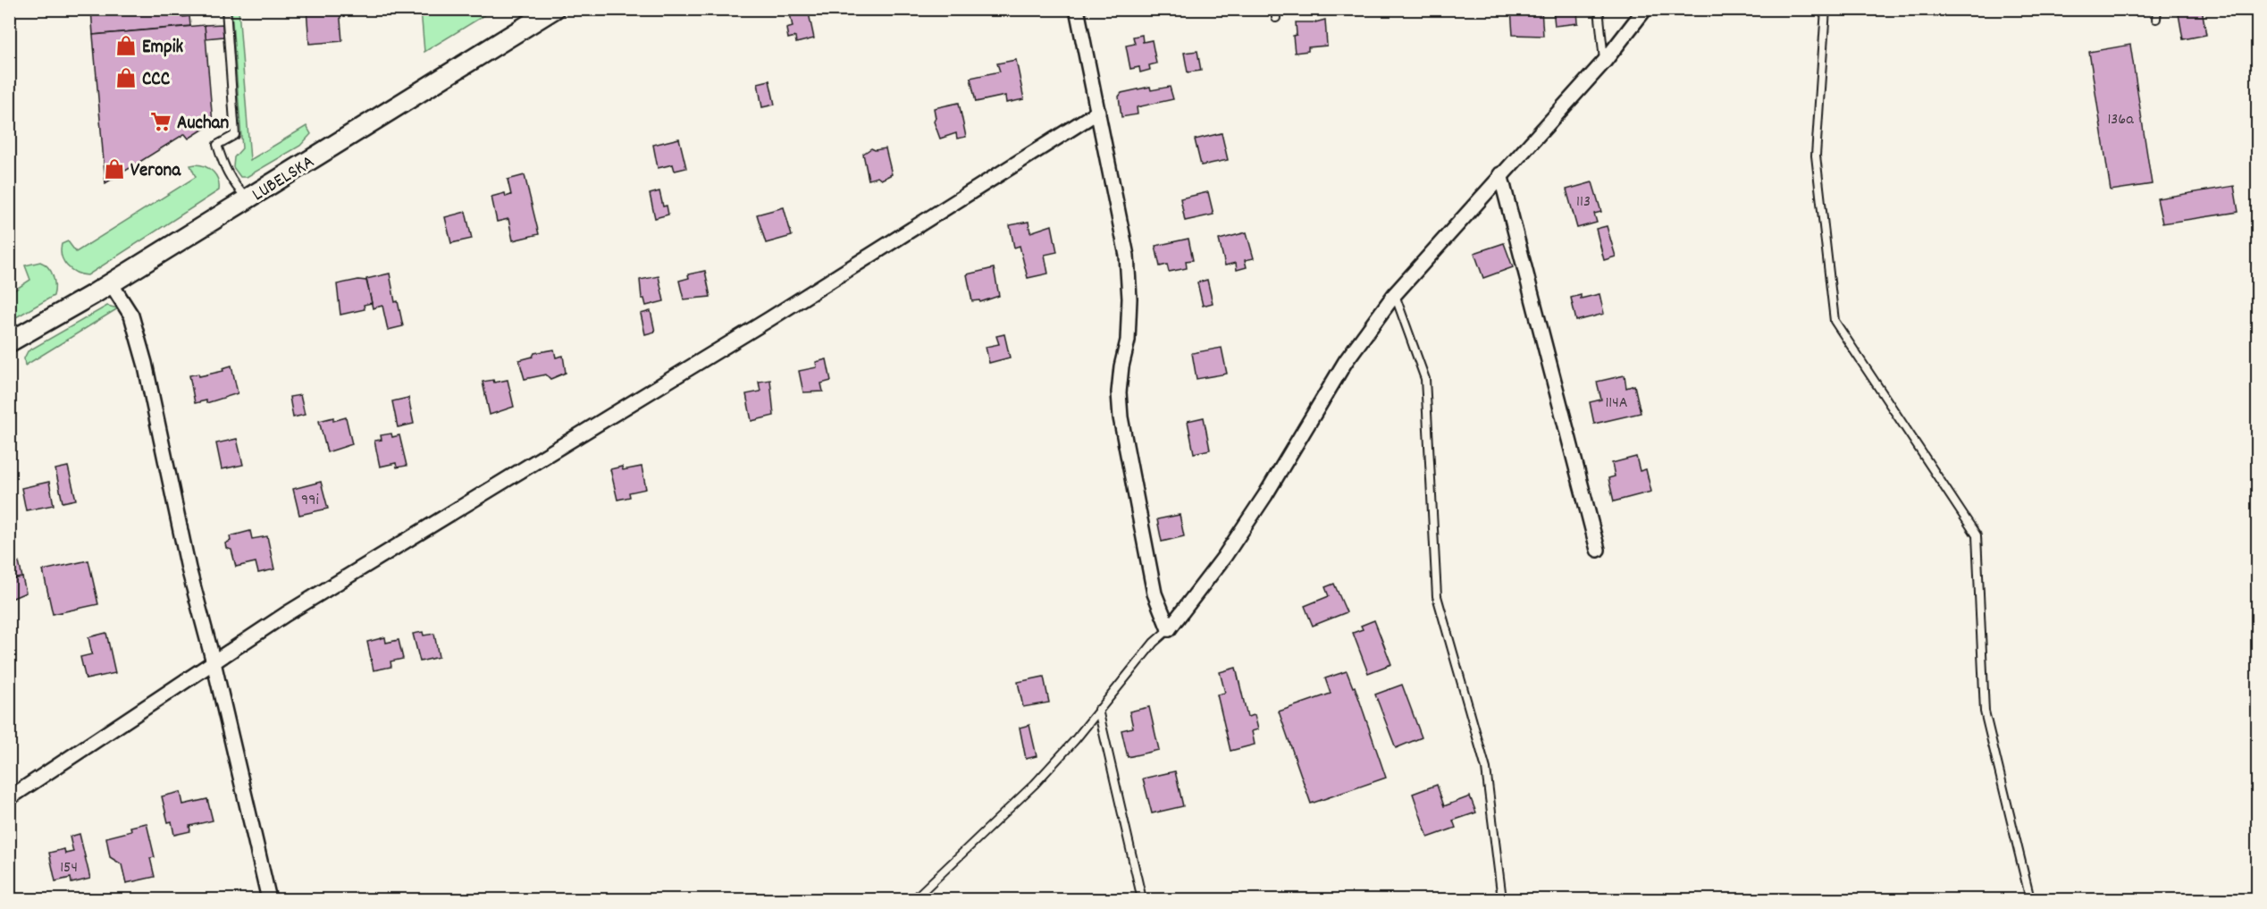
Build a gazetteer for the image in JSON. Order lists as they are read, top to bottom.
{
  "streets": {
    "main road": ["LUBELSKA"]
  },
  "places": {
    "shop": ["Empik", "CCC", "Verona"],
    "supermarket": ["Auchan"]
  },
  "house_numbers": [
    "136a",
    "113",
    "114A",
    "99i",
    "154"
  ]
}
